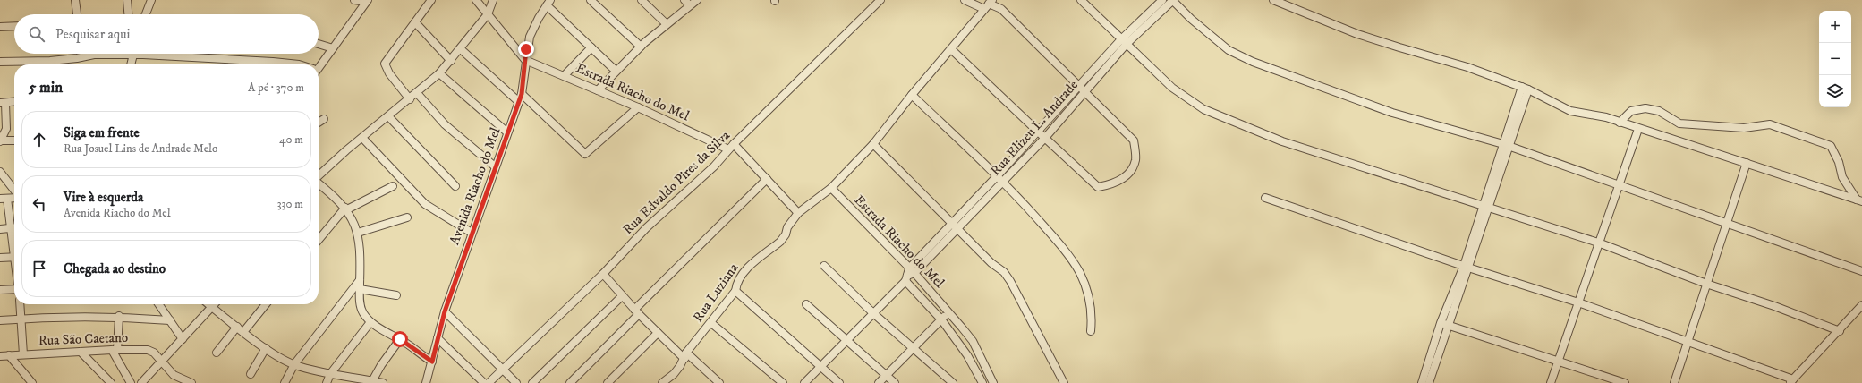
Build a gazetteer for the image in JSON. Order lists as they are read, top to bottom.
{
  "streets": {
    "street": [
      "Estrada Riacho do Mel",
      "Rua Elizeu L. Andrade",
      "Rua Edvaldo Pires da Silva",
      "Avenida Riacho do Mel",
      "Rua Luziana",
      "Rua São Caetano"
    ]
  },
  "crossings": [
    ["Estrada Riacho do Mel", "Rua Elizeu L. Andrade"],
    ["Estrada Riacho do Mel", "Rua Edvaldo Pires da Silva"],
    ["Estrada Riacho do Mel", "Avenida Riacho do Mel"],
    ["Estrada Riacho do Mel", "Rua Luziana"]
  ],
  "page": {
    "map_buttons": ["+", "−"],
    "search": "Pesquisar aqui",
    "heading": ["5 min", "A pé · 370 m"],
    "list": [
      ["Siga em frente", "Rua Josuel Lins de Andrade Melo", "40 m"],
      ["Vire à esquerda", "Avenida Riacho do Mel", "330 m"],
      "Chegada ao destino"
    ]
  }
}
